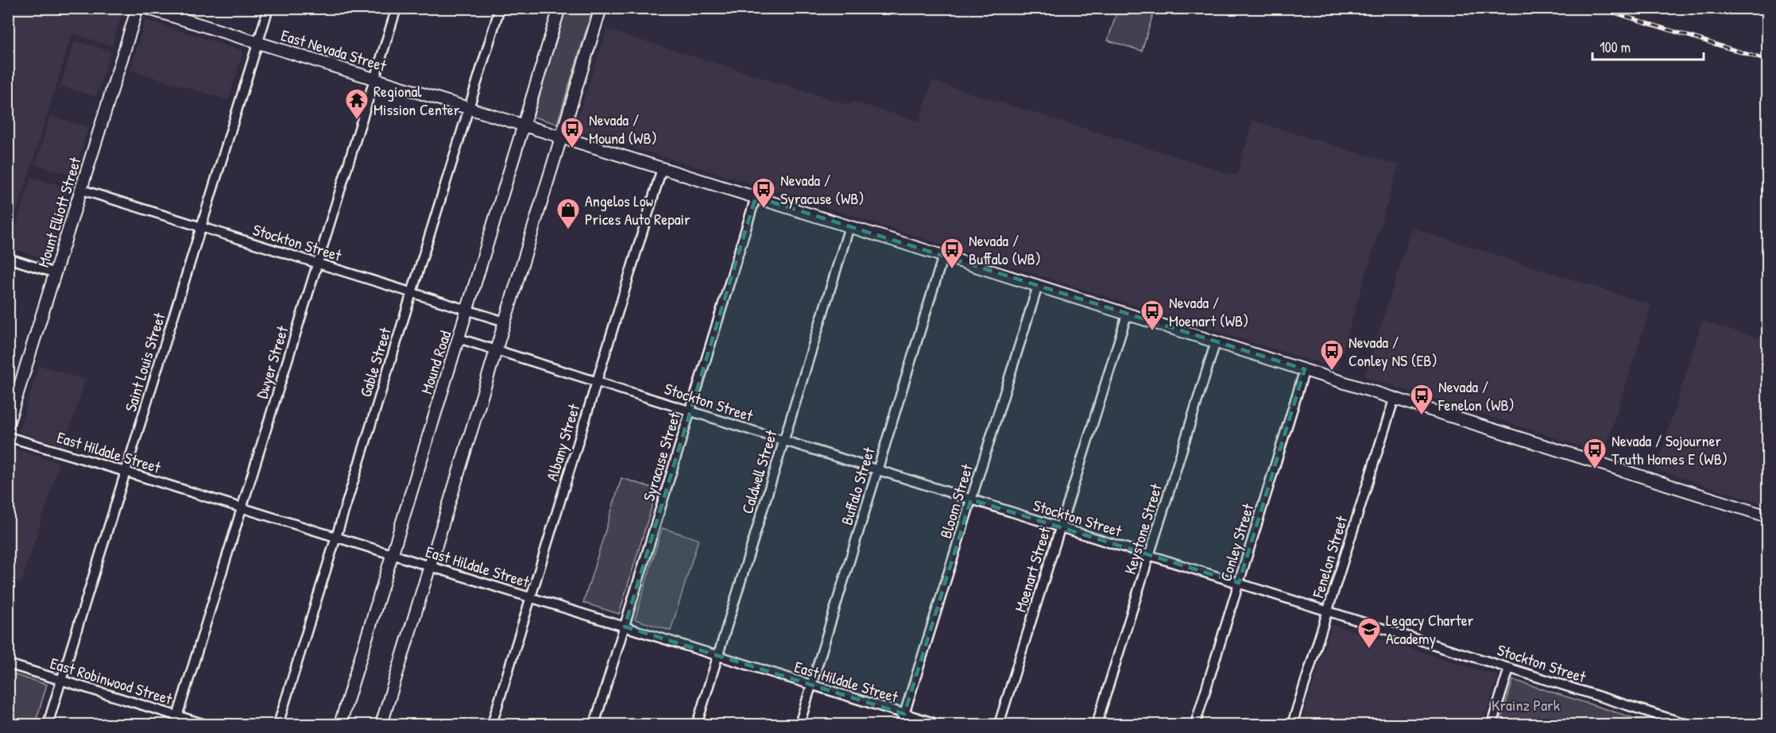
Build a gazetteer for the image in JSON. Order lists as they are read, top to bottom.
{
  "streets": {
    "street": [
      "East Nevada Street",
      "Mount Elliott Street",
      "Stockton Street",
      "Saint Louis Street",
      "Dwyer Street",
      "Gable Street",
      "Mound Road",
      "Albany Street",
      "East Hildale Street",
      "Syracuse Street",
      "Caldwell Street",
      "Buffalo Street",
      "Bloom Street",
      "Keystone Street",
      "Conley Street",
      "Fenelon Street",
      "Moenart Street",
      "East Robinwood Street"
    ]
  },
  "crossings": [
    ["East Nevada Street", "Saint Louis Street"],
    ["East Nevada Street", "Dwyer Street"],
    ["East Nevada Street", "Gable Street"],
    ["East Nevada Street", "Mound Road"],
    ["East Nevada Street", "Albany Street"],
    ["East Nevada Street", "Syracuse Street"],
    ["East Nevada Street", "Caldwell Street"],
    ["East Nevada Street", "Buffalo Street"],
    ["East Nevada Street", "Bloom Street"],
    ["East Nevada Street", "Keystone Street"],
    ["East Nevada Street", "Conley Street"],
    ["East Nevada Street", "Fenelon Street"],
    ["East Nevada Street", "Moenart Street"],
    ["Mount Elliott Street", "Stockton Street"],
    ["Stockton Street", "Saint Louis Street"],
    ["Stockton Street", "Dwyer Street"],
    ["Stockton Street", "Gable Street"],
    ["Stockton Street", "Mound Road"],
    ["Stockton Street", "Albany Street"],
    ["Stockton Street", "Syracuse Street"],
    ["Stockton Street", "Caldwell Street"],
    ["Stockton Street", "Buffalo Street"],
    ["Stockton Street", "Bloom Street"],
    ["Stockton Street", "Keystone Street"],
    ["Stockton Street", "Conley Street"],
    ["Stockton Street", "Fenelon Street"],
    ["Stockton Street", "Moenart Street"],
    ["Saint Louis Street", "East Hildale Street"],
    ["Saint Louis Street", "East Robinwood Street"],
    ["Dwyer Street", "East Hildale Street"],
    ["Dwyer Street", "East Robinwood Street"],
    ["Gable Street", "East Hildale Street"],
    ["Mound Road", "East Hildale Street"],
    ["Albany Street", "East Hildale Street"],
    ["East Hildale Street", "Syracuse Street"],
    ["East Hildale Street", "Caldwell Street"],
    ["East Hildale Street", "Buffalo Street"],
    ["East Hildale Street", "Bloom Street"]
  ],
  "parks": ["Krainz Park"],
  "places": {
    "temple": ["Regional Mission Center"],
    "bus stop": [
      "Nevada / Mound (WB)",
      "Nevada / Syracuse (WB)",
      "Nevada / Buffalo (WB)",
      "Nevada / Moenart (WB)",
      "Nevada / Conley NS (EB)",
      "Nevada / Fenelon (WB)",
      "Nevada / Sojourner Truth Homes E (WB)"
    ],
    "shop": ["Angelos Low Prices Auto Repair"],
    "school or university": ["Legacy Charter Academy"]
  },
  "scale_bar": "100 m"
}
